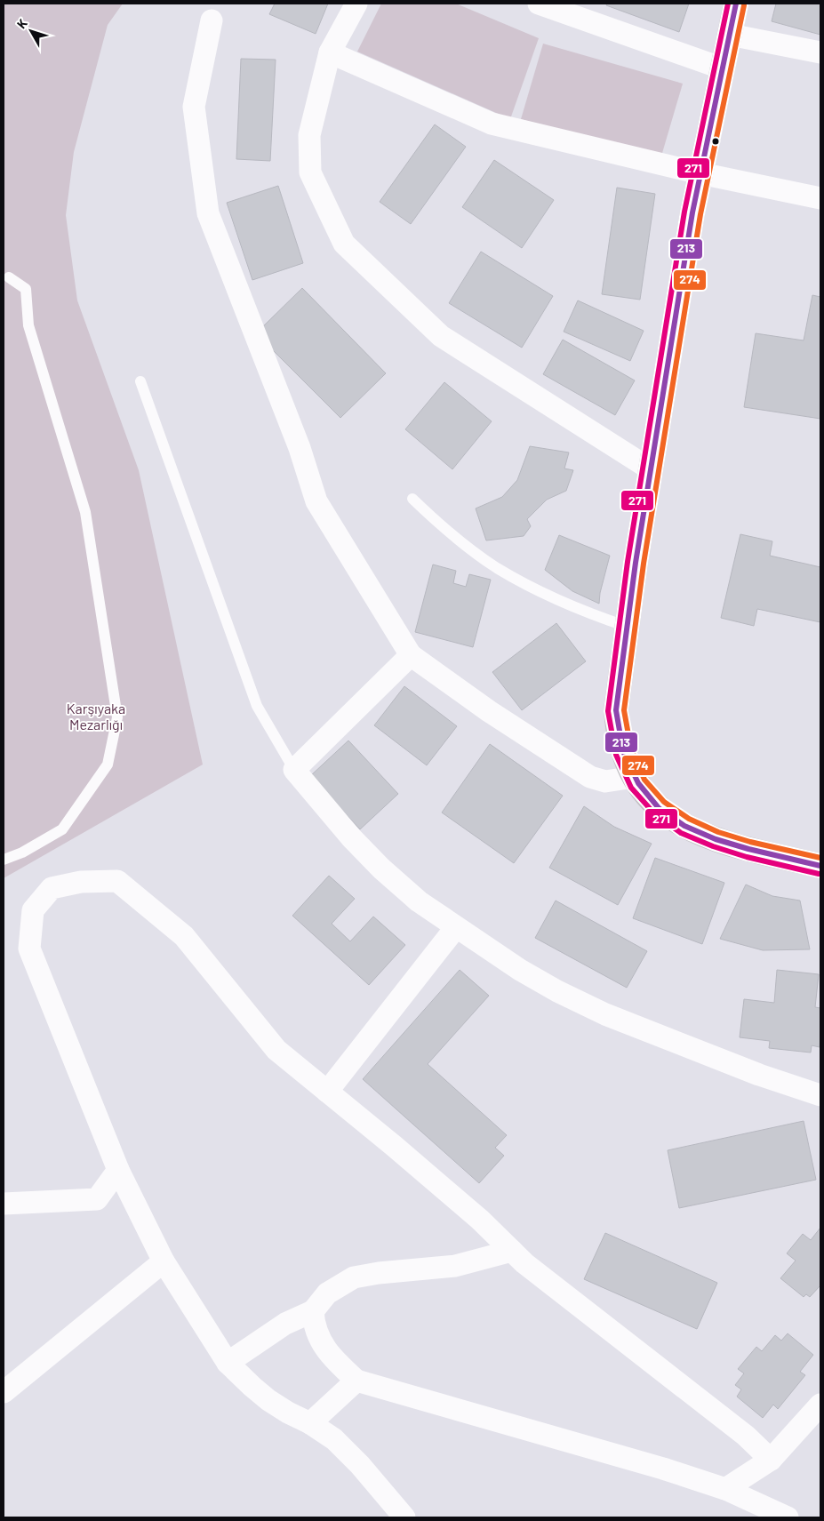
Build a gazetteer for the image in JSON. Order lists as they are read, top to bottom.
{
  "parks": ["Karşıyaka Mezarlığı"],
  "lines": ["transit line 213", "transit line 271", "transit line 274"],
  "north": "top left"
}
